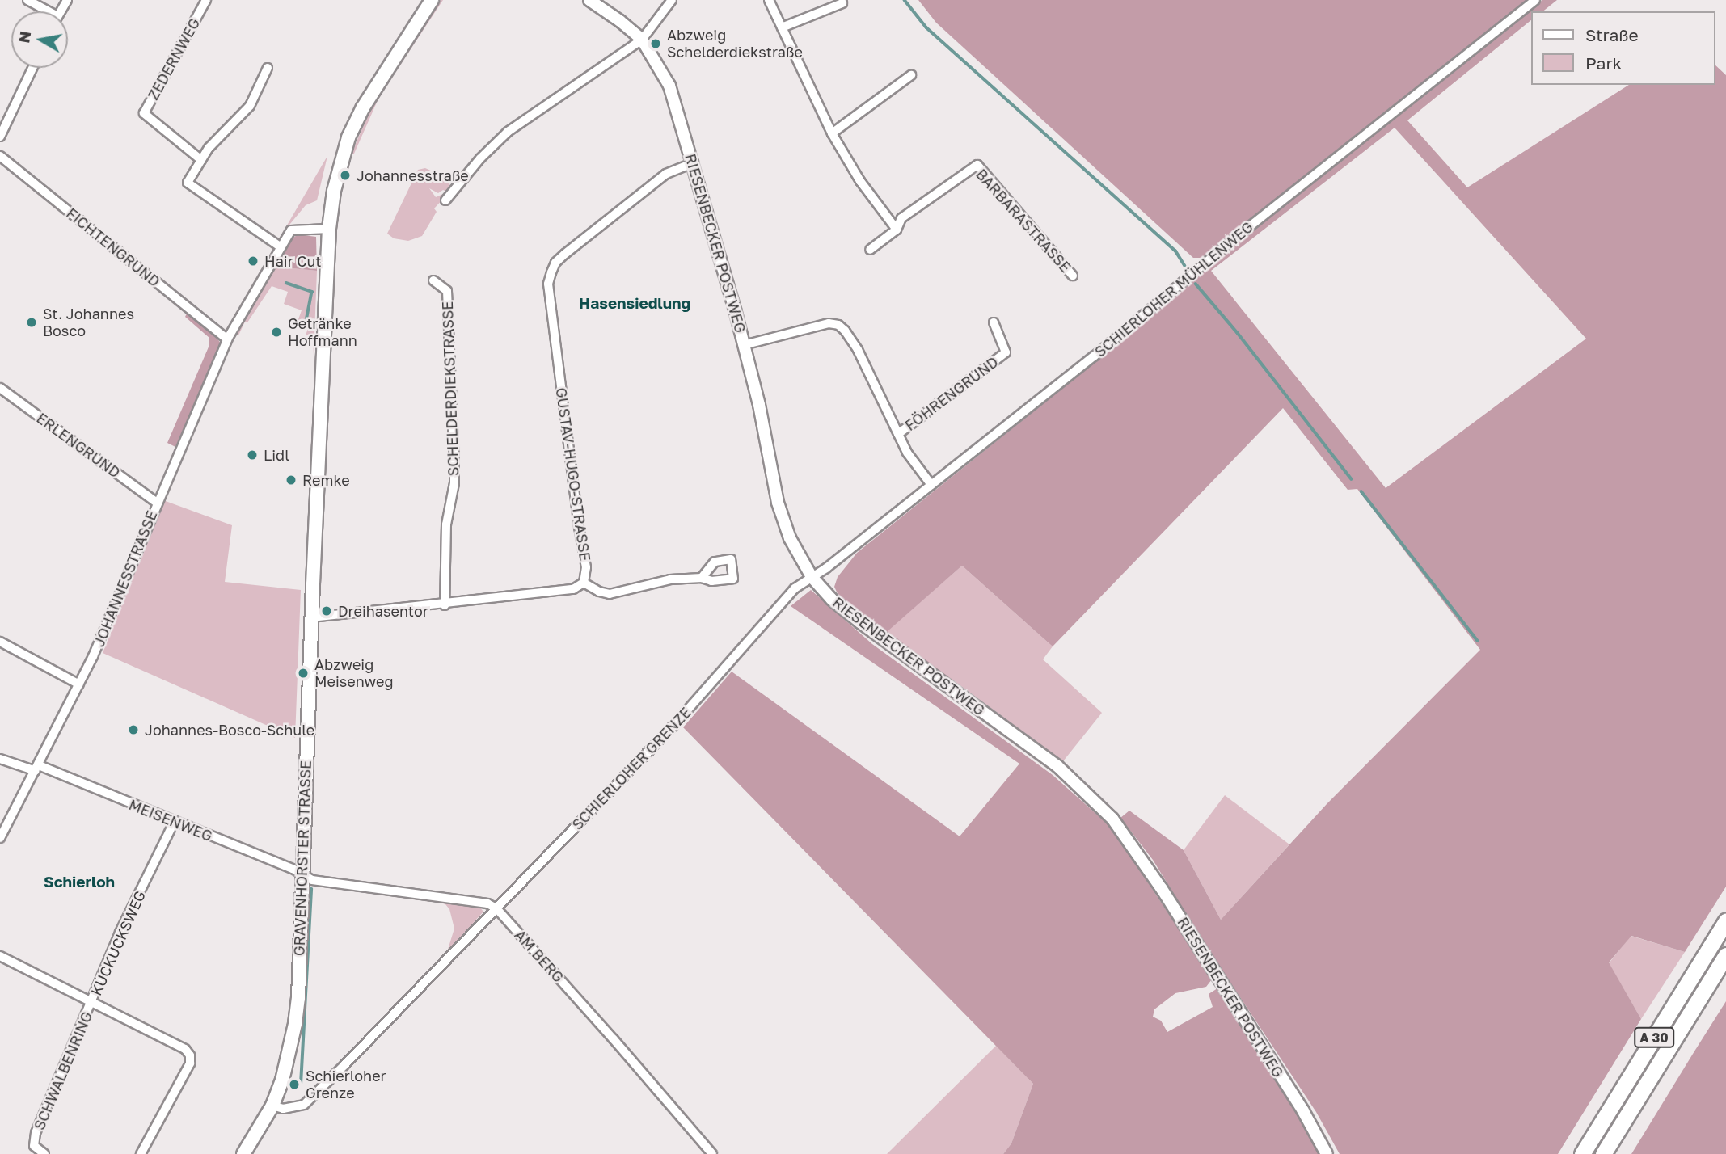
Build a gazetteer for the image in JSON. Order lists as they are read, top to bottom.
{
  "streets": {
    "highway": ["A 30"],
    "main road": ["GRAVENHORSTER STRASSE"],
    "street": [
      "ZEDERNWEG",
      "BARBARASTRASSE",
      "RIESENBECKER POSTWEG",
      "FICHTENGRUND",
      "SCHIERLOHER MÜHLENWEG",
      "SCHELDERDIEKSTRASSE",
      "FÖHRENGRUND",
      "ERLENGRUND",
      "GUSTAV-HUGO-STRASSE",
      "JOHANNESSTRASSE",
      "SCHIERLOHER GRENZE",
      "MEISENWEG",
      "KUCKUCKSWEG",
      "AM BERG",
      "SCHWALBENRING"
    ]
  },
  "crossings": [
    ["RIESENBECKER POSTWEG", "SCHIERLOHER MÜHLENWEG"],
    ["RIESENBECKER POSTWEG", "FÖHRENGRUND"],
    ["RIESENBECKER POSTWEG", "GUSTAV-HUGO-STRASSE"],
    ["RIESENBECKER POSTWEG", "SCHIERLOHER GRENZE"],
    ["FICHTENGRUND", "JOHANNESSTRASSE"],
    ["SCHIERLOHER MÜHLENWEG", "FÖHRENGRUND"],
    ["SCHIERLOHER MÜHLENWEG", "SCHIERLOHER GRENZE"],
    ["SCHELDERDIEKSTRASSE", "GUSTAV-HUGO-STRASSE"],
    ["ERLENGRUND", "JOHANNESSTRASSE"],
    ["GUSTAV-HUGO-STRASSE", "GRAVENHORSTER STRASSE"],
    ["JOHANNESSTRASSE", "MEISENWEG"],
    ["JOHANNESSTRASSE", "GRAVENHORSTER STRASSE"],
    ["SCHIERLOHER GRENZE", "GRAVENHORSTER STRASSE"],
    ["SCHIERLOHER GRENZE", "AM BERG"],
    ["MEISENWEG", "GRAVENHORSTER STRASSE"],
    ["MEISENWEG", "KUCKUCKSWEG"],
    ["KUCKUCKSWEG", "SCHWALBENRING"]
  ],
  "districts": ["Hasensiedlung", "Schierloh"],
  "places": [
    "Abzweig Schelderdiekstraße",
    "Johannesstraße",
    "Hair Cut",
    "St. Johannes Bosco",
    "Getränke Hoffmann",
    "Lidl",
    "Remke",
    "Dreihasentor",
    "Abzweig Meisenweg",
    "Johannes-Bosco-Schule",
    "Schierloher Grenze"
  ],
  "legend": ["Straße", "Park"],
  "north": "left"
}
